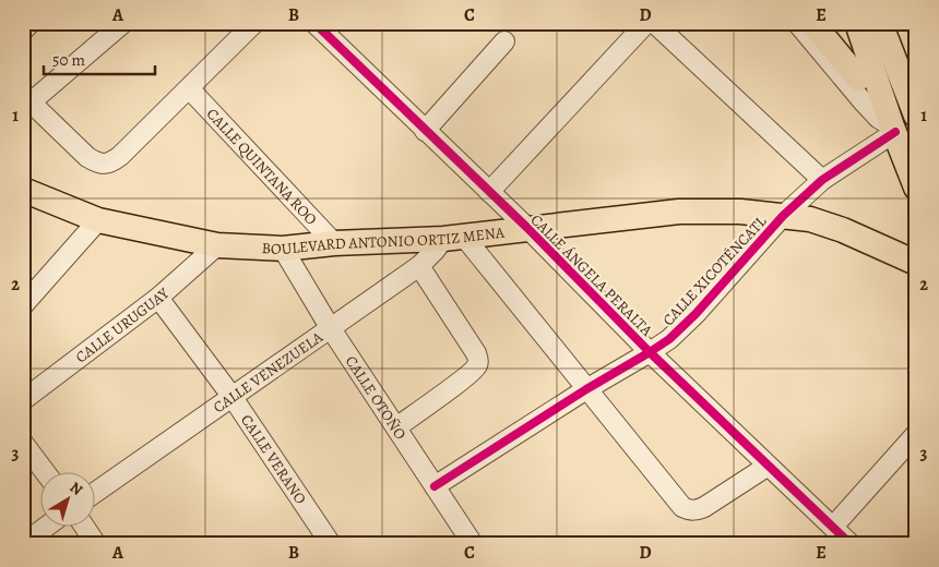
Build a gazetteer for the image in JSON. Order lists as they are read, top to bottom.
{
  "streets": {
    "main road": ["BOULEVARD ANTONIO ORTIZ MENA"],
    "street": [
      "CALLE QUINTANA ROO",
      "CALLE XICOTÉNCATL",
      "CALLE ÁNGELA PERALTA",
      "CALLE URUGUAY",
      "CALLE VENEZUELA",
      "CALLE OTOÑO",
      "CALLE VERANO"
    ]
  },
  "crossings": [
    ["CALLE QUINTANA ROO", "BOULEVARD ANTONIO ORTIZ MENA"],
    ["BOULEVARD ANTONIO ORTIZ MENA", "CALLE XICOTÉNCATL"],
    ["BOULEVARD ANTONIO ORTIZ MENA", "CALLE ÁNGELA PERALTA"],
    ["BOULEVARD ANTONIO ORTIZ MENA", "CALLE URUGUAY"],
    ["BOULEVARD ANTONIO ORTIZ MENA", "CALLE VENEZUELA"],
    ["BOULEVARD ANTONIO ORTIZ MENA", "CALLE OTOÑO"],
    ["CALLE XICOTÉNCATL", "CALLE ÁNGELA PERALTA"],
    ["CALLE XICOTÉNCATL", "CALLE OTOÑO"],
    ["CALLE URUGUAY", "CALLE VERANO"],
    ["CALLE VENEZUELA", "CALLE OTOÑO"],
    ["CALLE VENEZUELA", "CALLE VERANO"]
  ],
  "scale_bar": "50 m",
  "north": "top right",
  "grid": {
    "columns": [
      "A",
      "B",
      "C",
      "D",
      "E"
    ],
    "rows": ["1", "2", "3"]
  }
}
